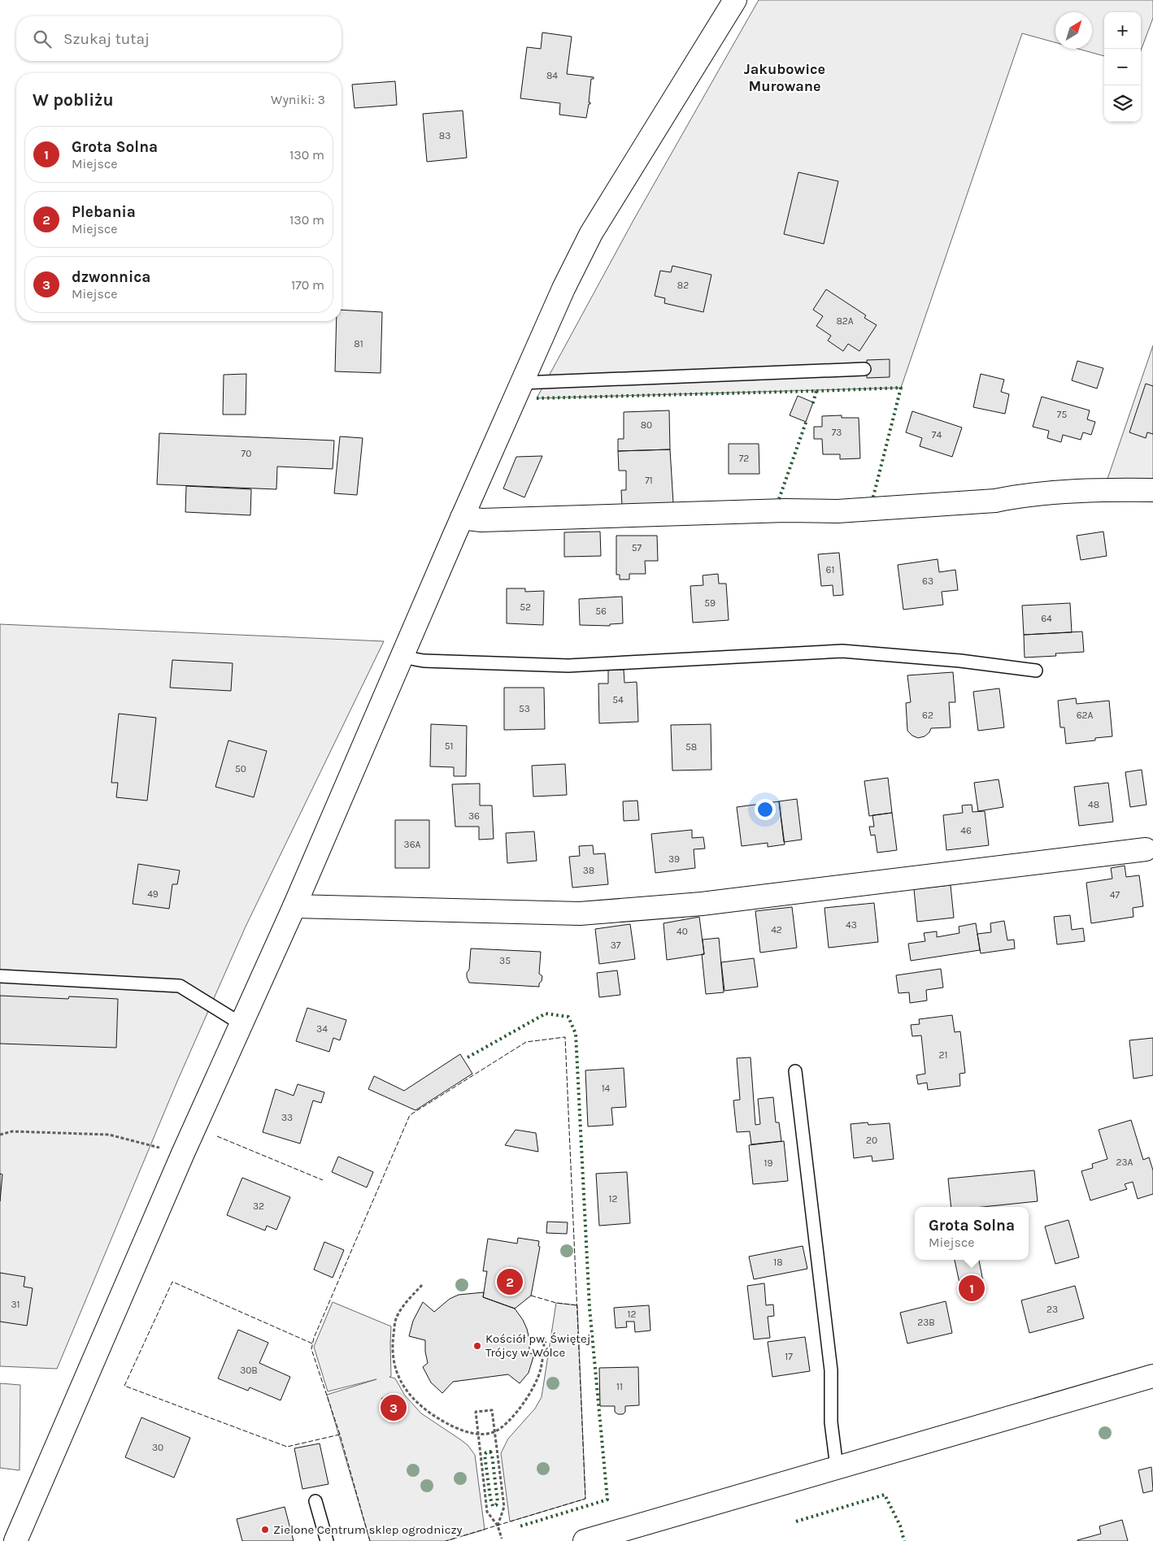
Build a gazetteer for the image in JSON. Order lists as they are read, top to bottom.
{
  "districts": ["Jakubowice Murowane"],
  "places": ["Kościół pw. Świętej Trójcy w Wólce", "Zielone Centrum sklep ogrodniczy"],
  "house_numbers": [
    "84",
    "83",
    "82",
    "82A",
    "81",
    "75",
    "80",
    "73",
    "74",
    "70",
    "72",
    "71",
    "57",
    "61",
    "63",
    "59",
    "52",
    "56",
    "64",
    "54",
    "53",
    "62",
    "62A",
    "51",
    "58",
    "50",
    "48",
    "36",
    "46",
    "36A",
    "39",
    "38",
    "49",
    "47",
    "43",
    "42",
    "40",
    "37",
    "35",
    "34",
    "21",
    "14",
    "33",
    "20",
    "23A",
    "19",
    "12",
    "32",
    "18",
    "31",
    "23",
    "12",
    "23B",
    "17",
    "30B",
    "11",
    "30"
  ],
  "north": "top right",
  "page": {
    "map_buttons": ["+", "−"],
    "search": "Szukaj tutaj",
    "heading": ["W pobliżu", "Wyniki: 3"],
    "list": [
      {
        "mark": "1",
        "name": "Grota Solna",
        "note": "Miejsce",
        "value": "130 m"
      },
      {
        "mark": "2",
        "name": "Plebania",
        "note": "Miejsce",
        "value": "130 m"
      },
      {
        "mark": "3",
        "name": "dzwonnica",
        "note": "Miejsce",
        "value": "170 m"
      }
    ],
    "popup": ["Grota Solna", "Miejsce"],
    "pins": ["2", "1", "3"]
  }
}
